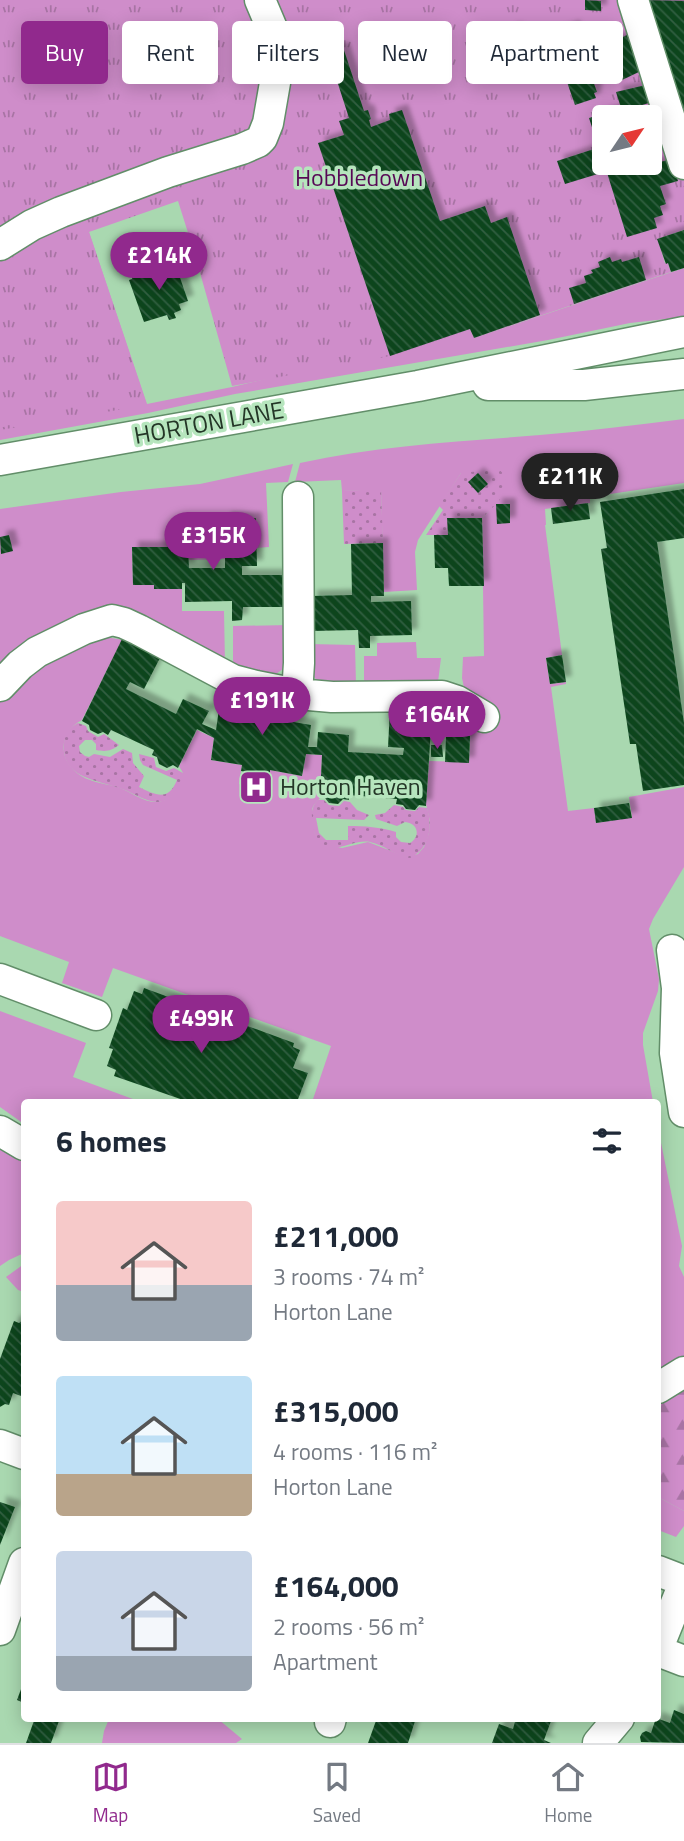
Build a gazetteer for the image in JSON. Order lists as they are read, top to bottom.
{
  "streets": {
    "street": ["HORTON LANE"]
  },
  "parks": ["Hobbledown"],
  "places": {
    "hospital": ["Horton Haven"]
  },
  "north": "top right",
  "page": {
    "chip": [
      "Buy",
      "Rent",
      "Filters",
      "New",
      "Apartment"
    ],
    "price": [
      "£214K",
      "£211K",
      "£315K",
      "£191K",
      "£164K",
      "£499K"
    ],
    "heading": "6 homes",
    "list": [
      {
        "name": "£211,000",
        "note": "3 rooms · 74 m² · Horton Lane"
      },
      {
        "name": "£315,000",
        "note": "4 rooms · 116 m² · Horton Lane"
      },
      {
        "name": "£164,000",
        "note": "2 rooms · 56 m² · Apartment"
      }
    ],
    "tabs": ["Map", "Saved", "Home"]
  }
}
